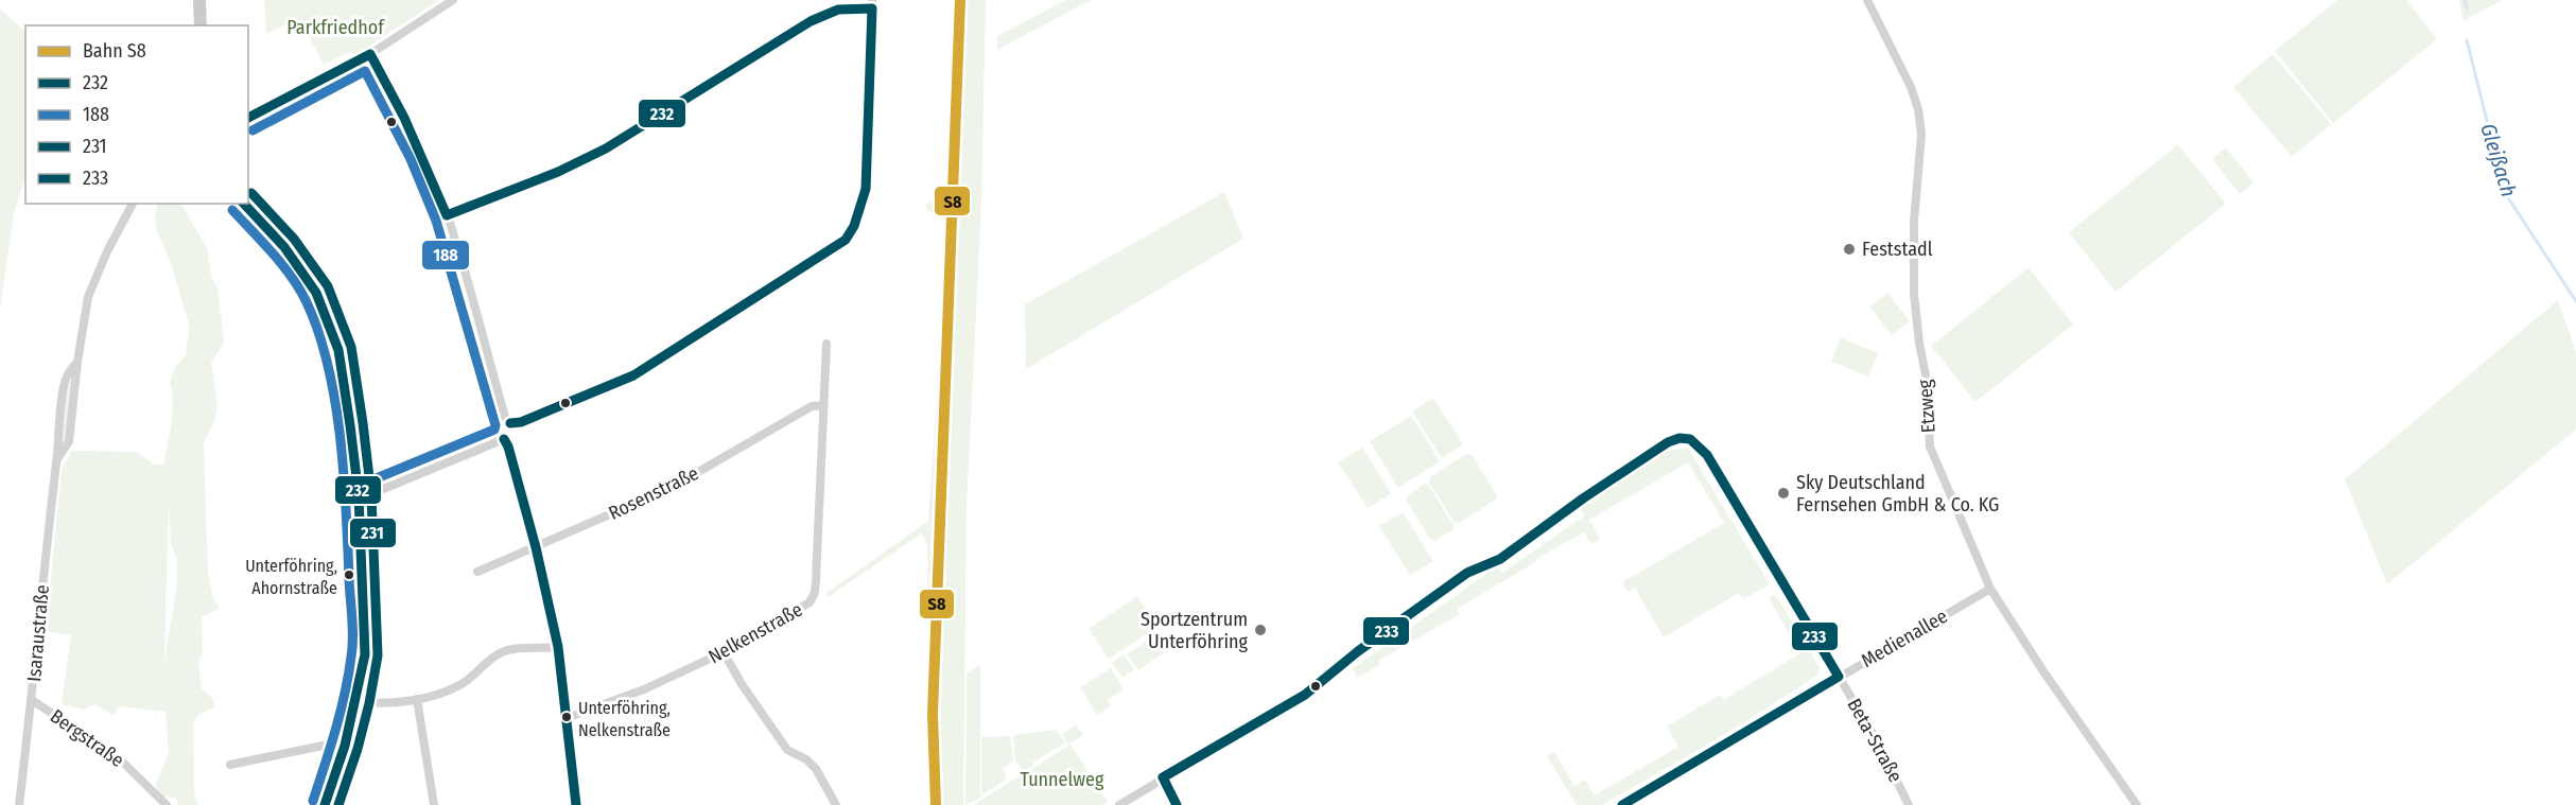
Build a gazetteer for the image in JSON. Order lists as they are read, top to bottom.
{
  "streets": {
    "street": [
      "Etzweg",
      "Rosenstraße",
      "Isaraustraße",
      "Nelkenstraße",
      "Medienallee",
      "Bergstraße",
      "Beta-Straße"
    ]
  },
  "crossings": [
    ["Etzweg", "Medienallee"],
    ["Rosenstraße", "Nelkenstraße"],
    ["Isaraustraße", "Bergstraße"],
    ["Medienallee", "Beta-Straße"]
  ],
  "water": ["Gleißach"],
  "parks": ["Parkfriedhof", "Tunnelweg"],
  "places": [
    "Feststadl",
    "Sky Deutschland Fernsehen GmbH & Co. KG",
    "Unterföhring, Ahornstraße",
    "Sportzentrum Unterföhring",
    "Unterföhring, Nelkenstraße"
  ],
  "lines": [
    "rail line S8",
    "transit line 232",
    "transit line 188",
    "transit line 231",
    "transit line 233"
  ],
  "legend": [
    "Bahn S8",
    "232",
    "188",
    "231",
    "233"
  ]
}
